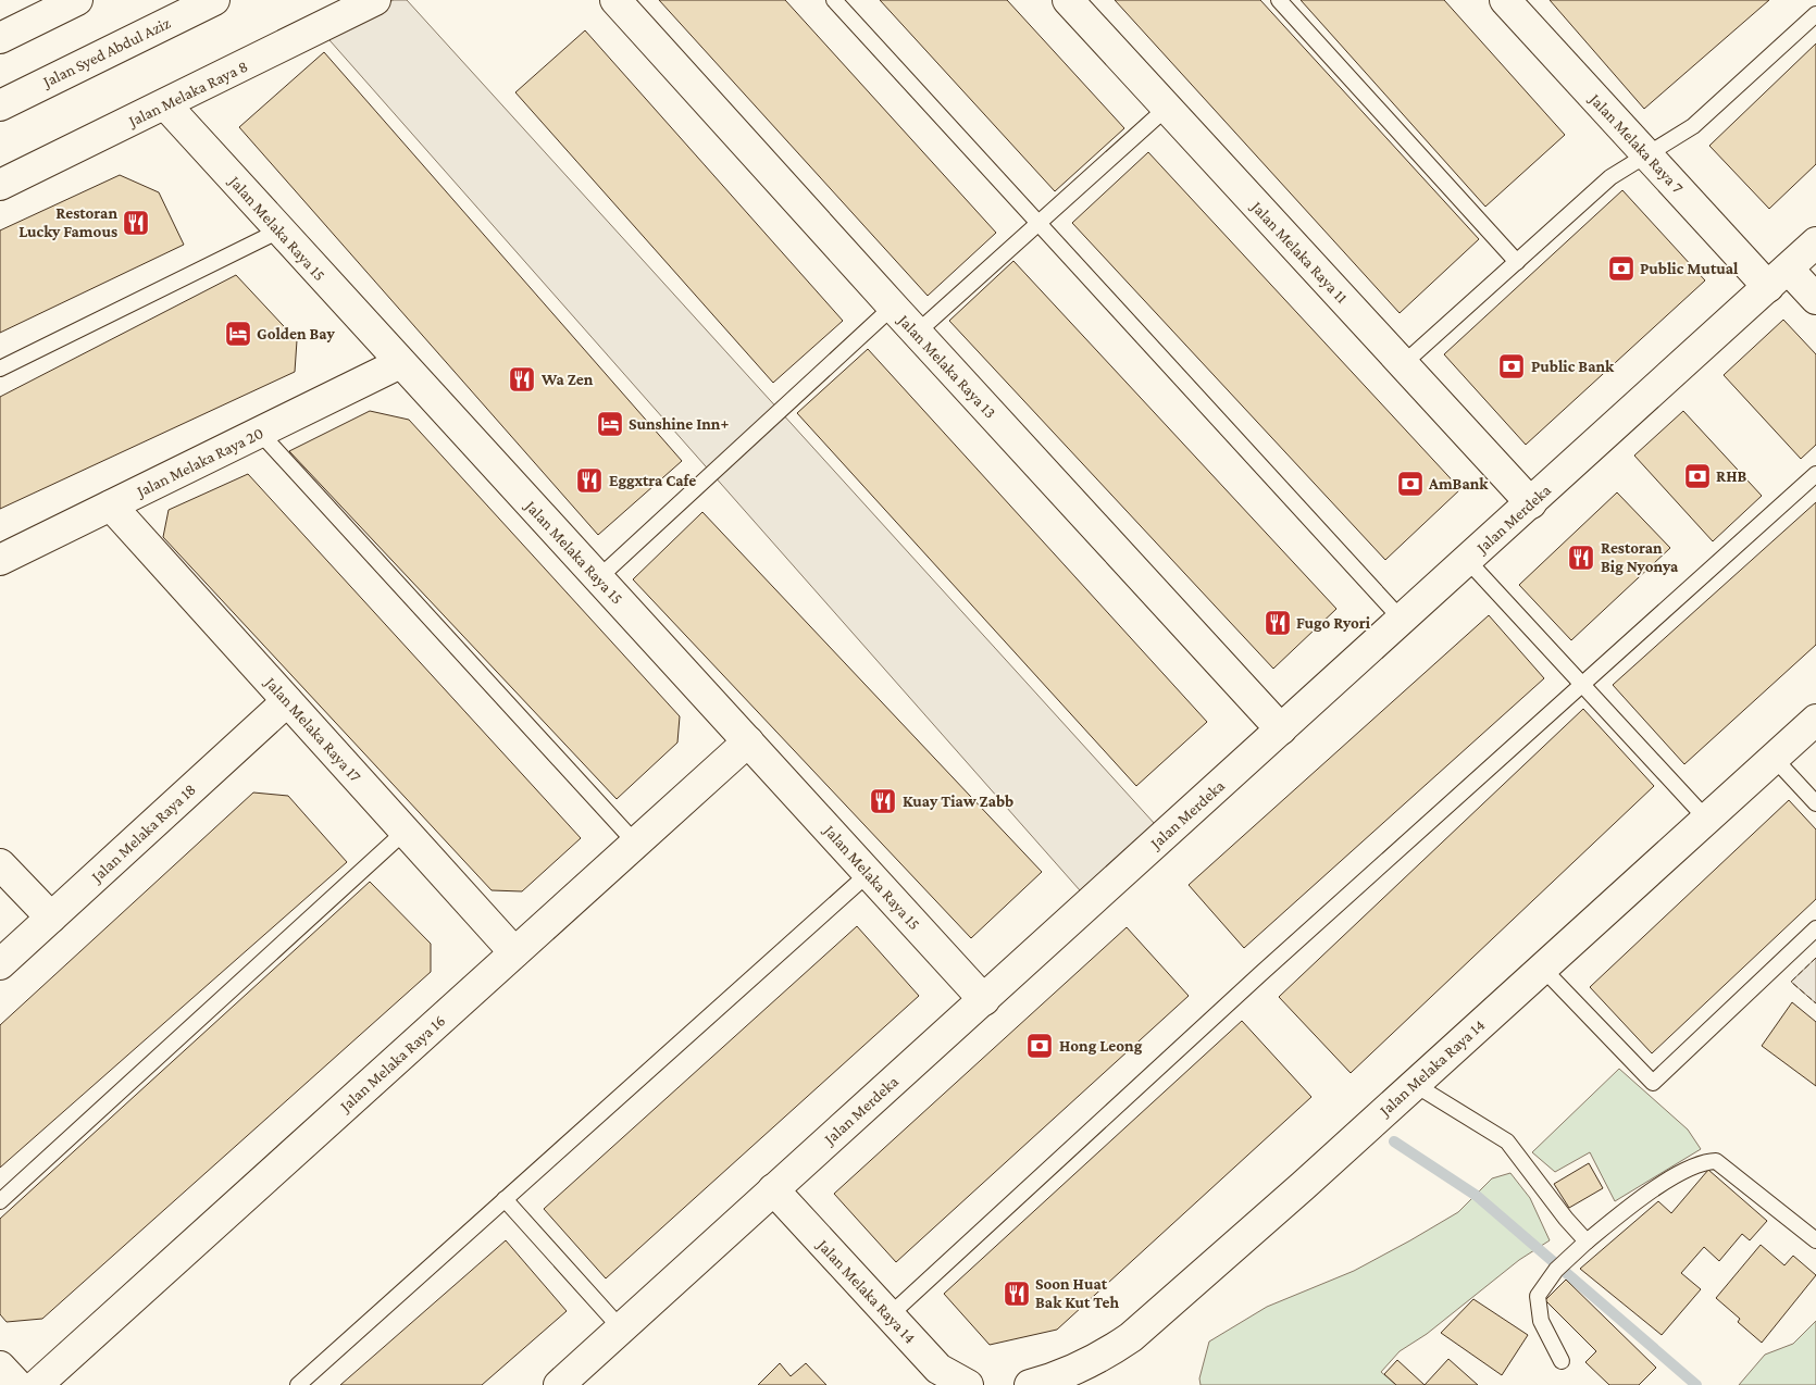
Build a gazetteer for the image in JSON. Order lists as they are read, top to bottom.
{
  "streets": {
    "street": [
      "Jalan Syed Abdul Aziz",
      "Jalan Melaka Raya 8",
      "Jalan Melaka Raya 7",
      "Jalan Melaka Raya 15",
      "Jalan Melaka Raya 11",
      "Jalan Melaka Raya 13",
      "Jalan Melaka Raya 20",
      "Jalan Merdeka",
      "Jalan Melaka Raya 17",
      "Jalan Melaka Raya 18",
      "Jalan Melaka Raya 16",
      "Jalan Melaka Raya 14"
    ]
  },
  "crossings": [
    ["Jalan Melaka Raya 8", "Jalan Melaka Raya 15"],
    ["Jalan Melaka Raya 7", "Jalan Merdeka"],
    ["Jalan Melaka Raya 15", "Jalan Melaka Raya 20"],
    ["Jalan Melaka Raya 15", "Jalan Merdeka"],
    ["Jalan Melaka Raya 15", "Jalan Melaka Raya 16"],
    ["Jalan Melaka Raya 11", "Jalan Merdeka"],
    ["Jalan Melaka Raya 13", "Jalan Merdeka"],
    ["Jalan Melaka Raya 20", "Jalan Melaka Raya 17"],
    ["Jalan Merdeka", "Jalan Melaka Raya 14"],
    ["Jalan Melaka Raya 17", "Jalan Melaka Raya 18"],
    ["Jalan Melaka Raya 17", "Jalan Melaka Raya 16"]
  ],
  "places": {
    "restaurant": [
      "Restoran Lucky Famous",
      "Wa Zen",
      "Eggxtra Cafe",
      "Restoran Big Nyonya",
      "Fugo Ryori",
      "Kuay Tiaw Zabb",
      "Soon Huat Bak Kut Teh"
    ],
    "bank": [
      "Public Mutual",
      "Public Bank",
      "RHB",
      "AmBank",
      "Hong Leong"
    ],
    "hotel": ["Golden Bay", "Sunshine Inn+"]
  }
}
